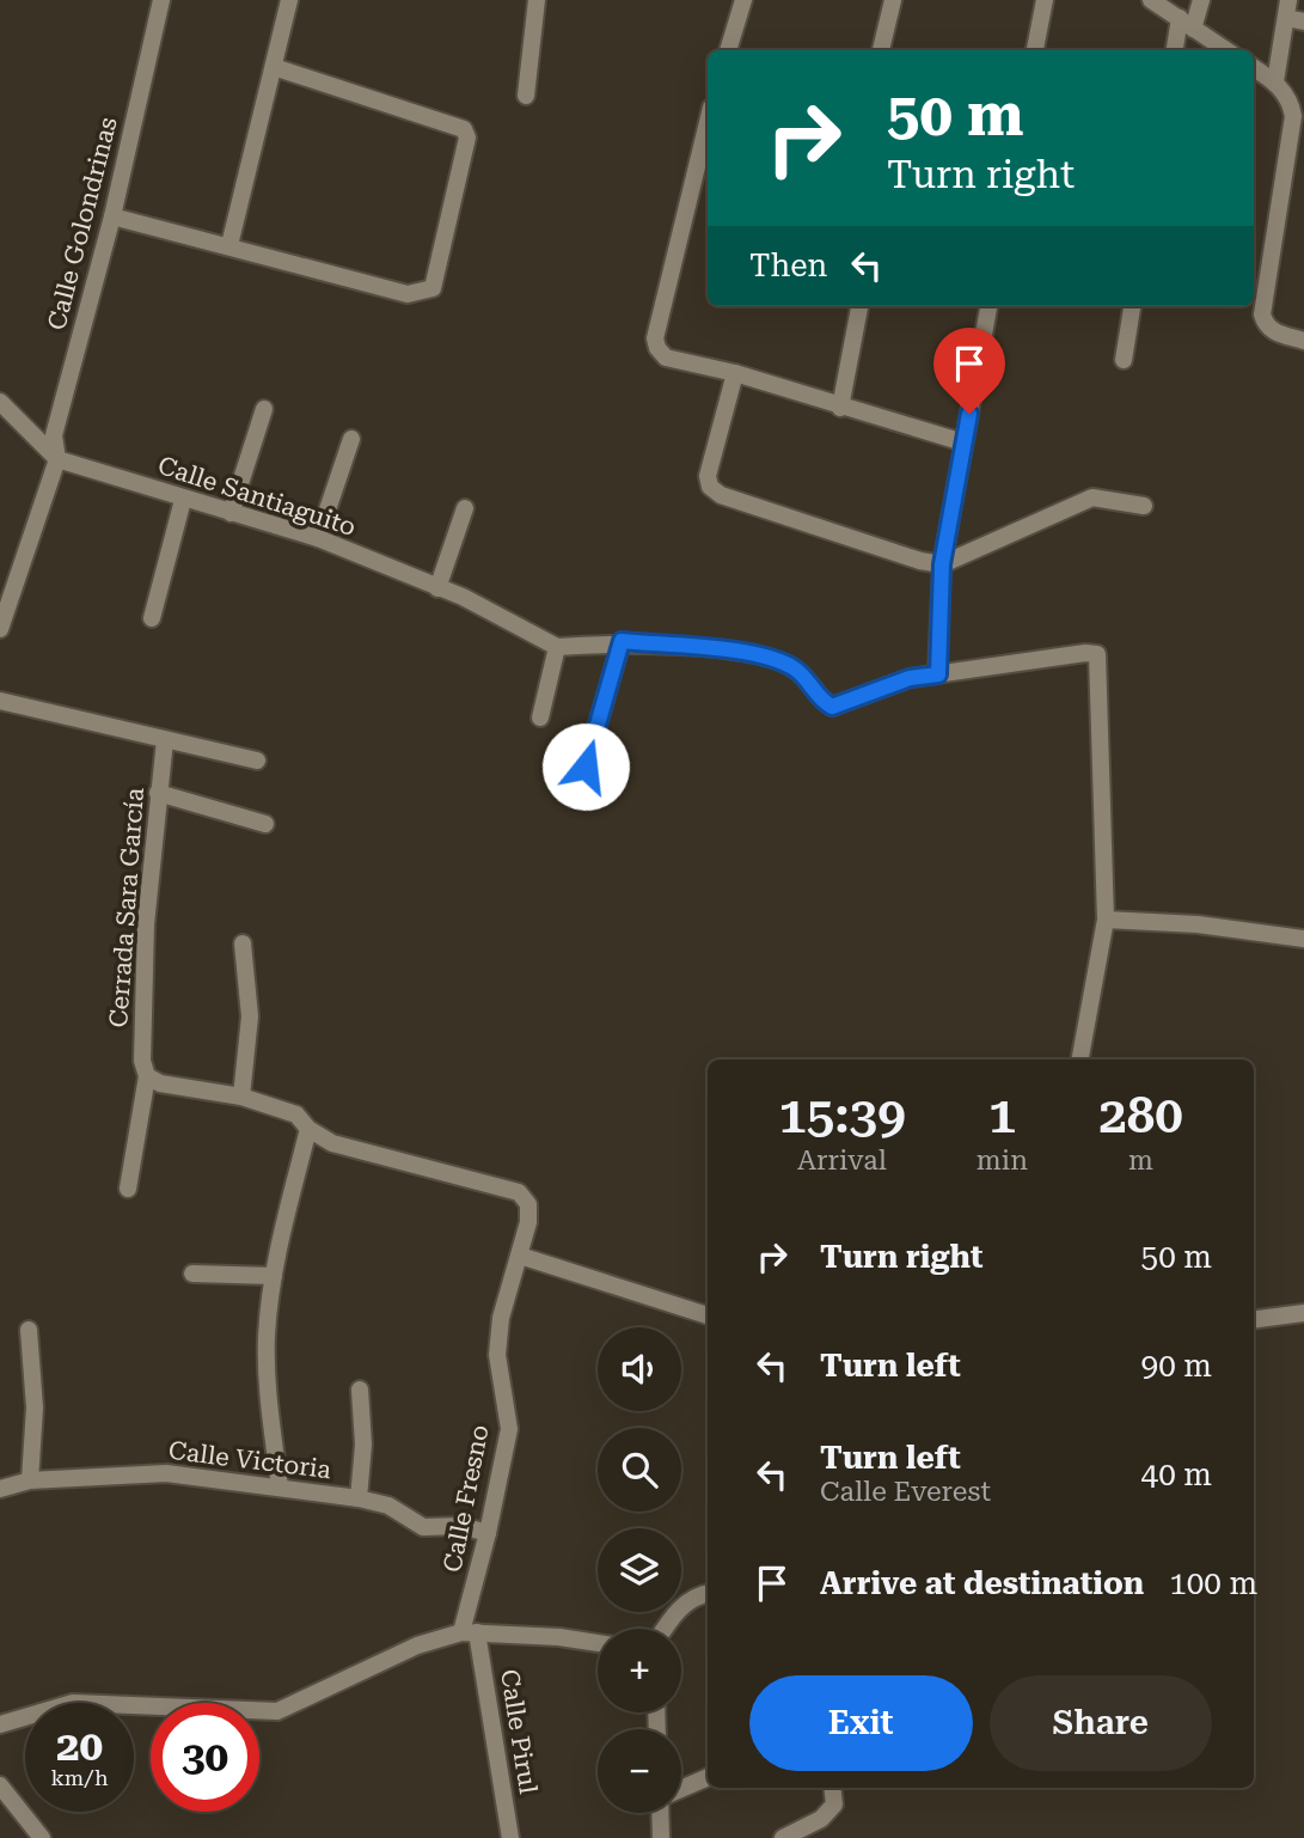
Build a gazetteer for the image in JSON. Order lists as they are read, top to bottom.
{
  "streets": {
    "street": [
      "Calle Golondrinas",
      "Calle Santiaguito",
      "Cerrada Sara García",
      "Calle Victoria",
      "Calle Fresno",
      "Calle Pirul"
    ]
  },
  "crossings": [
    ["Calle Golondrinas", "Calle Santiaguito"],
    ["Cerrada Sara García", "Calle Fresno"],
    ["Calle Victoria", "Calle Fresno"],
    ["Calle Fresno", "Calle Pirul"]
  ],
  "page": {
    "turn": ["50 m", "Turn right"],
    "then": "Then",
    "eta": [
      "15:39",
      "Arrival",
      "1",
      "min",
      "280",
      "m"
    ],
    "list": [
      {
        "name": "Turn right",
        "value": "50 m"
      },
      {
        "name": "Turn left",
        "value": "90 m"
      },
      {
        "name": "Turn left",
        "note": "Calle Everest",
        "value": "40 m"
      },
      {
        "name": "Arrive at destination",
        "value": "100 m"
      }
    ],
    "map_buttons": ["+", "−"],
    "buttons": ["Exit", "Share"],
    "speed": "20 km/h",
    "limit": "30"
  }
}
